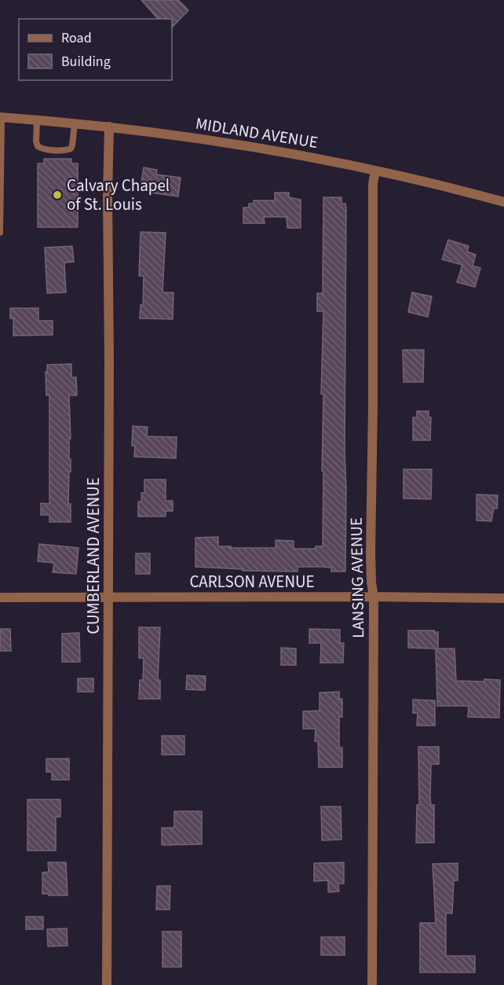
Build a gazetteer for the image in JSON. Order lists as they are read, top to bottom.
{
  "streets": {
    "street": [
      "MIDLAND AVENUE",
      "CUMBERLAND AVENUE",
      "LANSING AVENUE",
      "CARLSON AVENUE"
    ]
  },
  "crossings": [
    ["MIDLAND AVENUE", "CUMBERLAND AVENUE"],
    ["MIDLAND AVENUE", "LANSING AVENUE"],
    ["CUMBERLAND AVENUE", "CARLSON AVENUE"],
    ["LANSING AVENUE", "CARLSON AVENUE"]
  ],
  "places": ["Calvary Chapel of St. Louis"],
  "legend": ["Road", "Building"]
}
